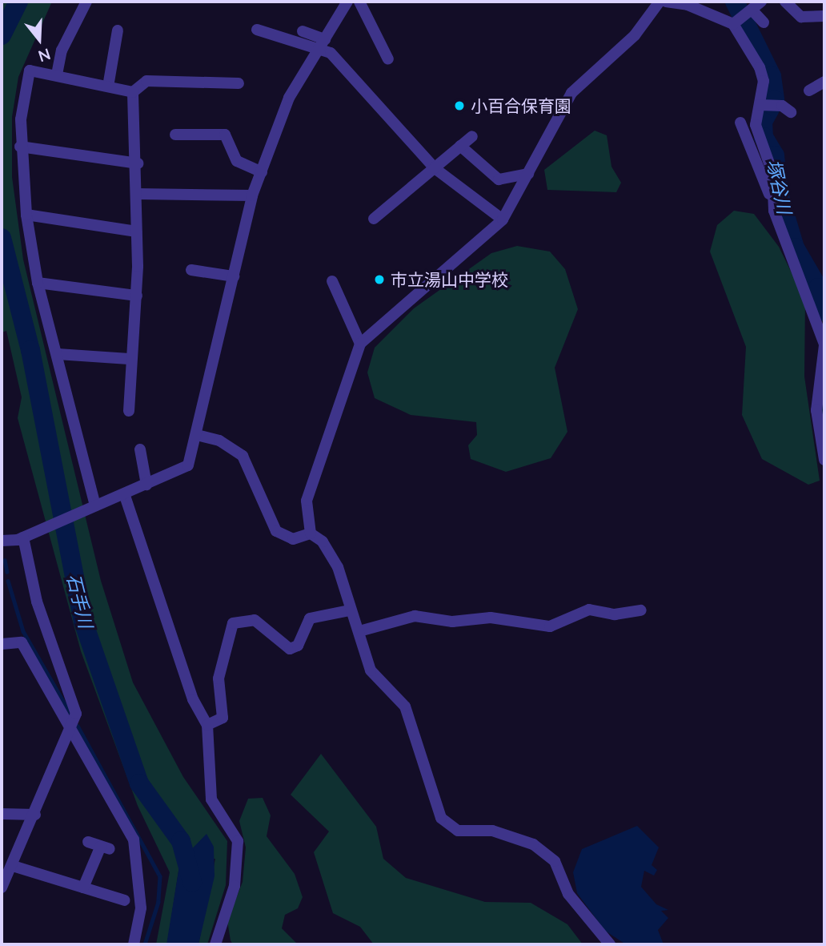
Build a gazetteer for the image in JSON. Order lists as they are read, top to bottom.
{
  "water": ["塚谷川", "石手川"],
  "places": ["小百合保育園", "市立湯山中学校"],
  "north": "bottom"
}
